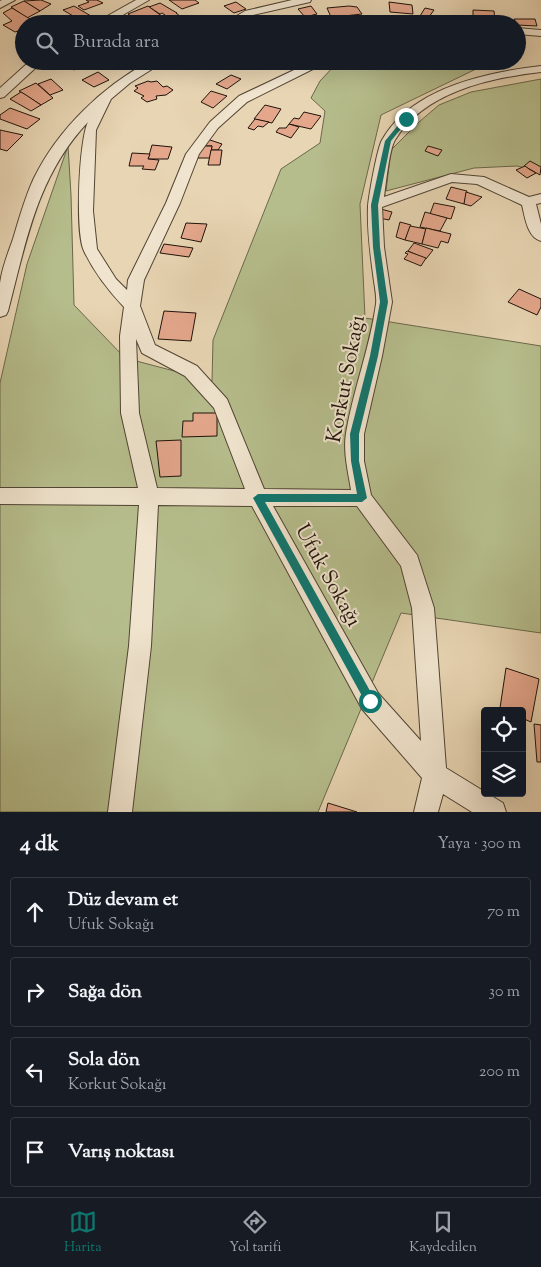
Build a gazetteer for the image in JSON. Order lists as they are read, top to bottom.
{
  "streets": {
    "street": ["Korkut Sokağı", "Ufuk Sokağı"]
  },
  "crossings": [
    ["Korkut Sokağı", "Ufuk Sokağı"]
  ],
  "page": {
    "search": "Burada ara",
    "heading": ["4 dk", "Yaya · 300 m"],
    "list": [
      ["Düz devam et", "Ufuk Sokağı", "70 m"],
      ["Sağa dön", "30 m"],
      ["Sola dön", "Korkut Sokağı", "200 m"],
      "Varış noktası"
    ],
    "nav": ["Harita", "Yol tarifi", "Kaydedilen"]
  }
}
